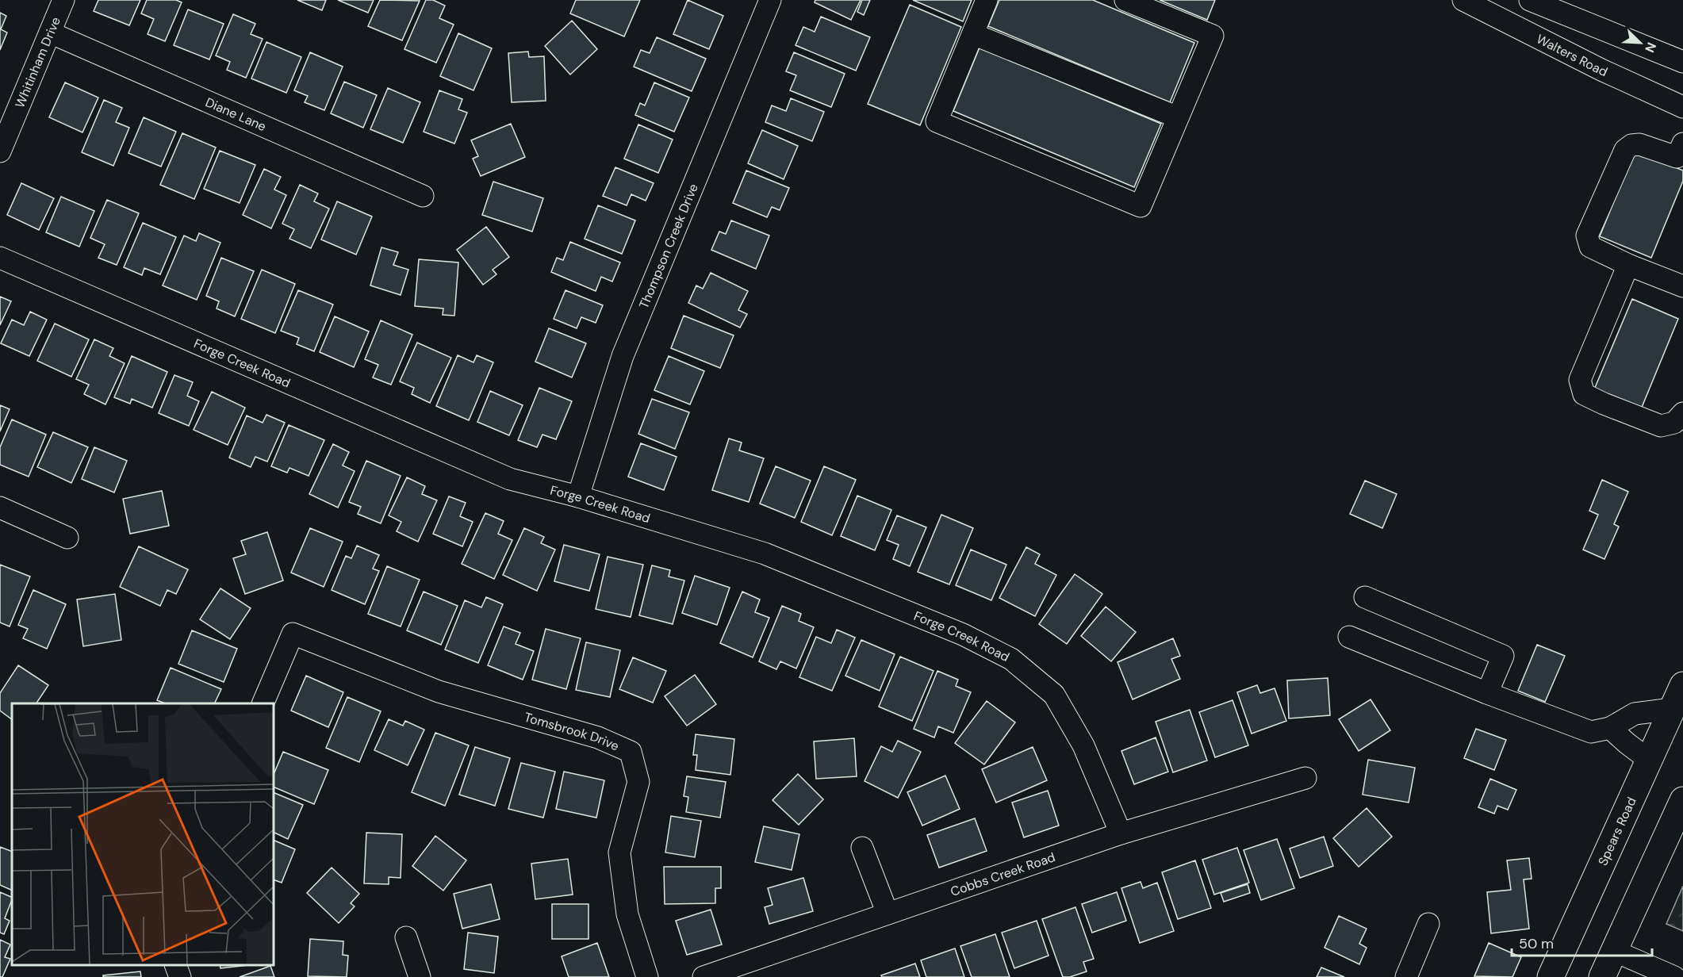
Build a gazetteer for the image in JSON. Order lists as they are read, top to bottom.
{
  "streets": {
    "main road": ["Spears Road"],
    "street": [
      "Walters Road",
      "Whitinham Drive",
      "Diane Lane",
      "Thompson Creek Drive",
      "Forge Creek Road",
      "Tomsbrook Drive",
      "Cobbs Creek Road"
    ]
  },
  "crossings": [
    ["Whitinham Drive", "Diane Lane"],
    ["Thompson Creek Drive", "Forge Creek Road"],
    ["Forge Creek Road", "Cobbs Creek Road"]
  ],
  "scale_bar": "50 m",
  "north": "bottom right"
}
